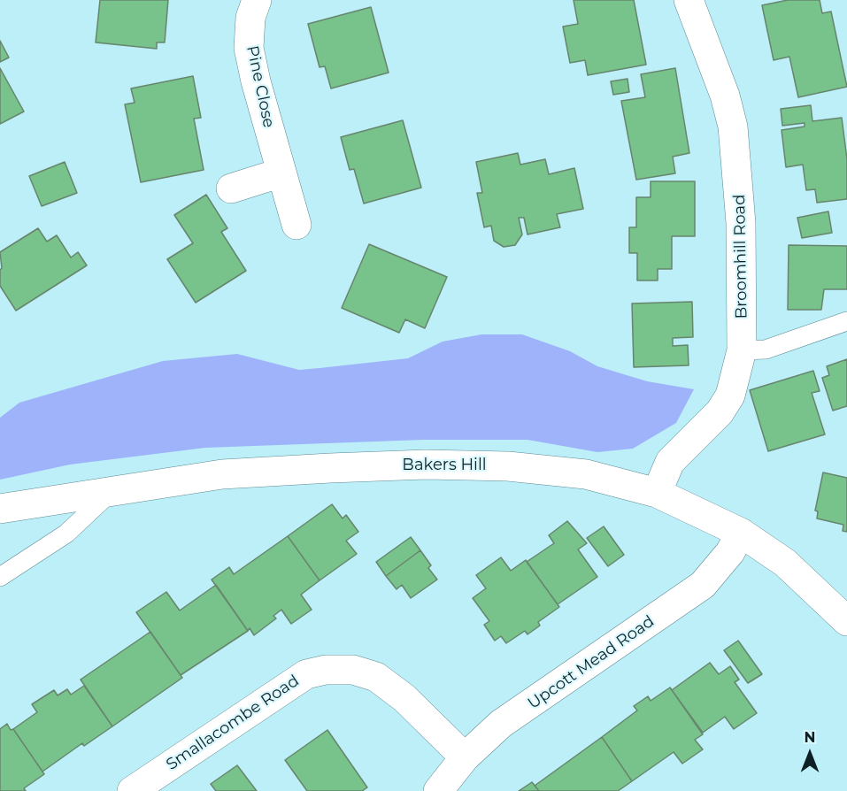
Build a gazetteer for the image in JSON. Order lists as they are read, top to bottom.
{
  "streets": {
    "street": [
      "Pine Close",
      "Broomhill Road",
      "Bakers Hill",
      "Upcott Mead Road",
      "Smallacombe Road"
    ]
  },
  "crossings": [
    ["Broomhill Road", "Bakers Hill"],
    ["Bakers Hill", "Upcott Mead Road"],
    ["Upcott Mead Road", "Smallacombe Road"]
  ],
  "north": "top"
}
